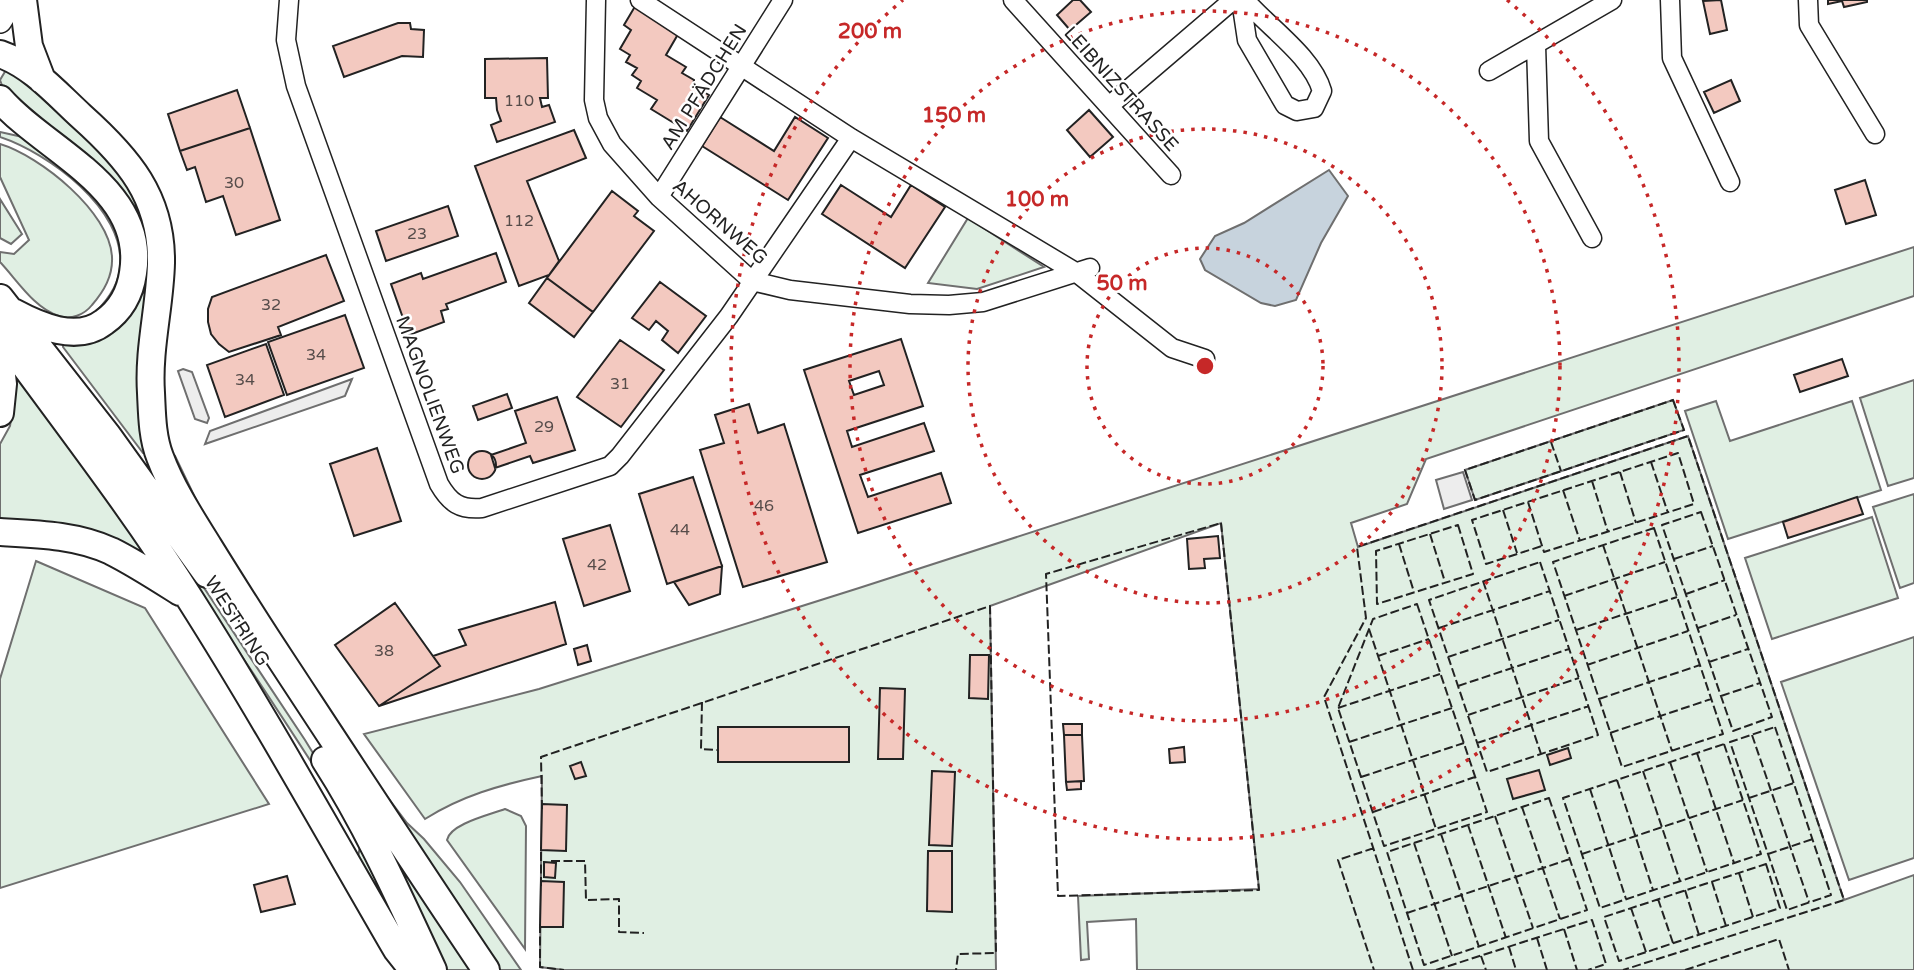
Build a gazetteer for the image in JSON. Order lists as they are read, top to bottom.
{
  "streets": {
    "highway": ["WESTRING"],
    "street": [
      "AM PFÄDCHEN",
      "LEIBNIZSTRASSE",
      "AHORNWEG",
      "MAGNOLIENWEG"
    ]
  },
  "crossings": [
    ["AM PFÄDCHEN", "AHORNWEG"],
    ["AHORNWEG", "MAGNOLIENWEG"]
  ],
  "house_numbers": [
    "110",
    "30",
    "112",
    "23",
    "32",
    "34",
    "34",
    "31",
    "29",
    "46",
    "44",
    "42",
    "38"
  ],
  "rings": [
    "200 m",
    "150 m",
    "100 m",
    "50 m"
  ]
}
